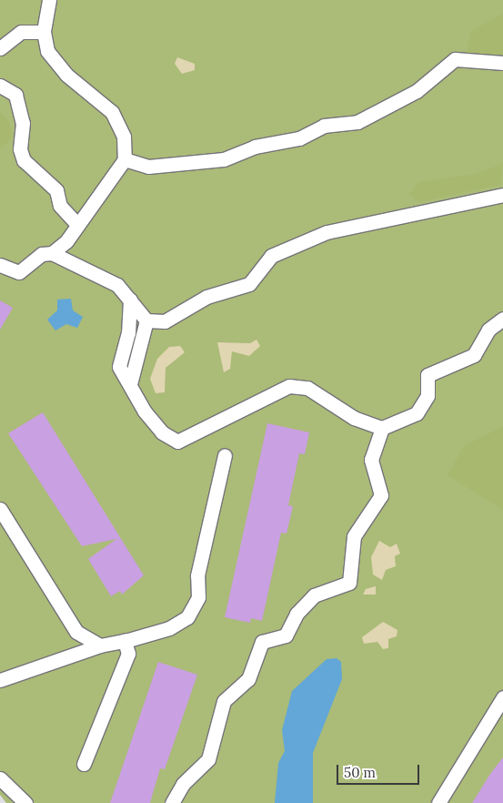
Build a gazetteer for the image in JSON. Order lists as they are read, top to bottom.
{
  "scale_bar": "50 m"
}
